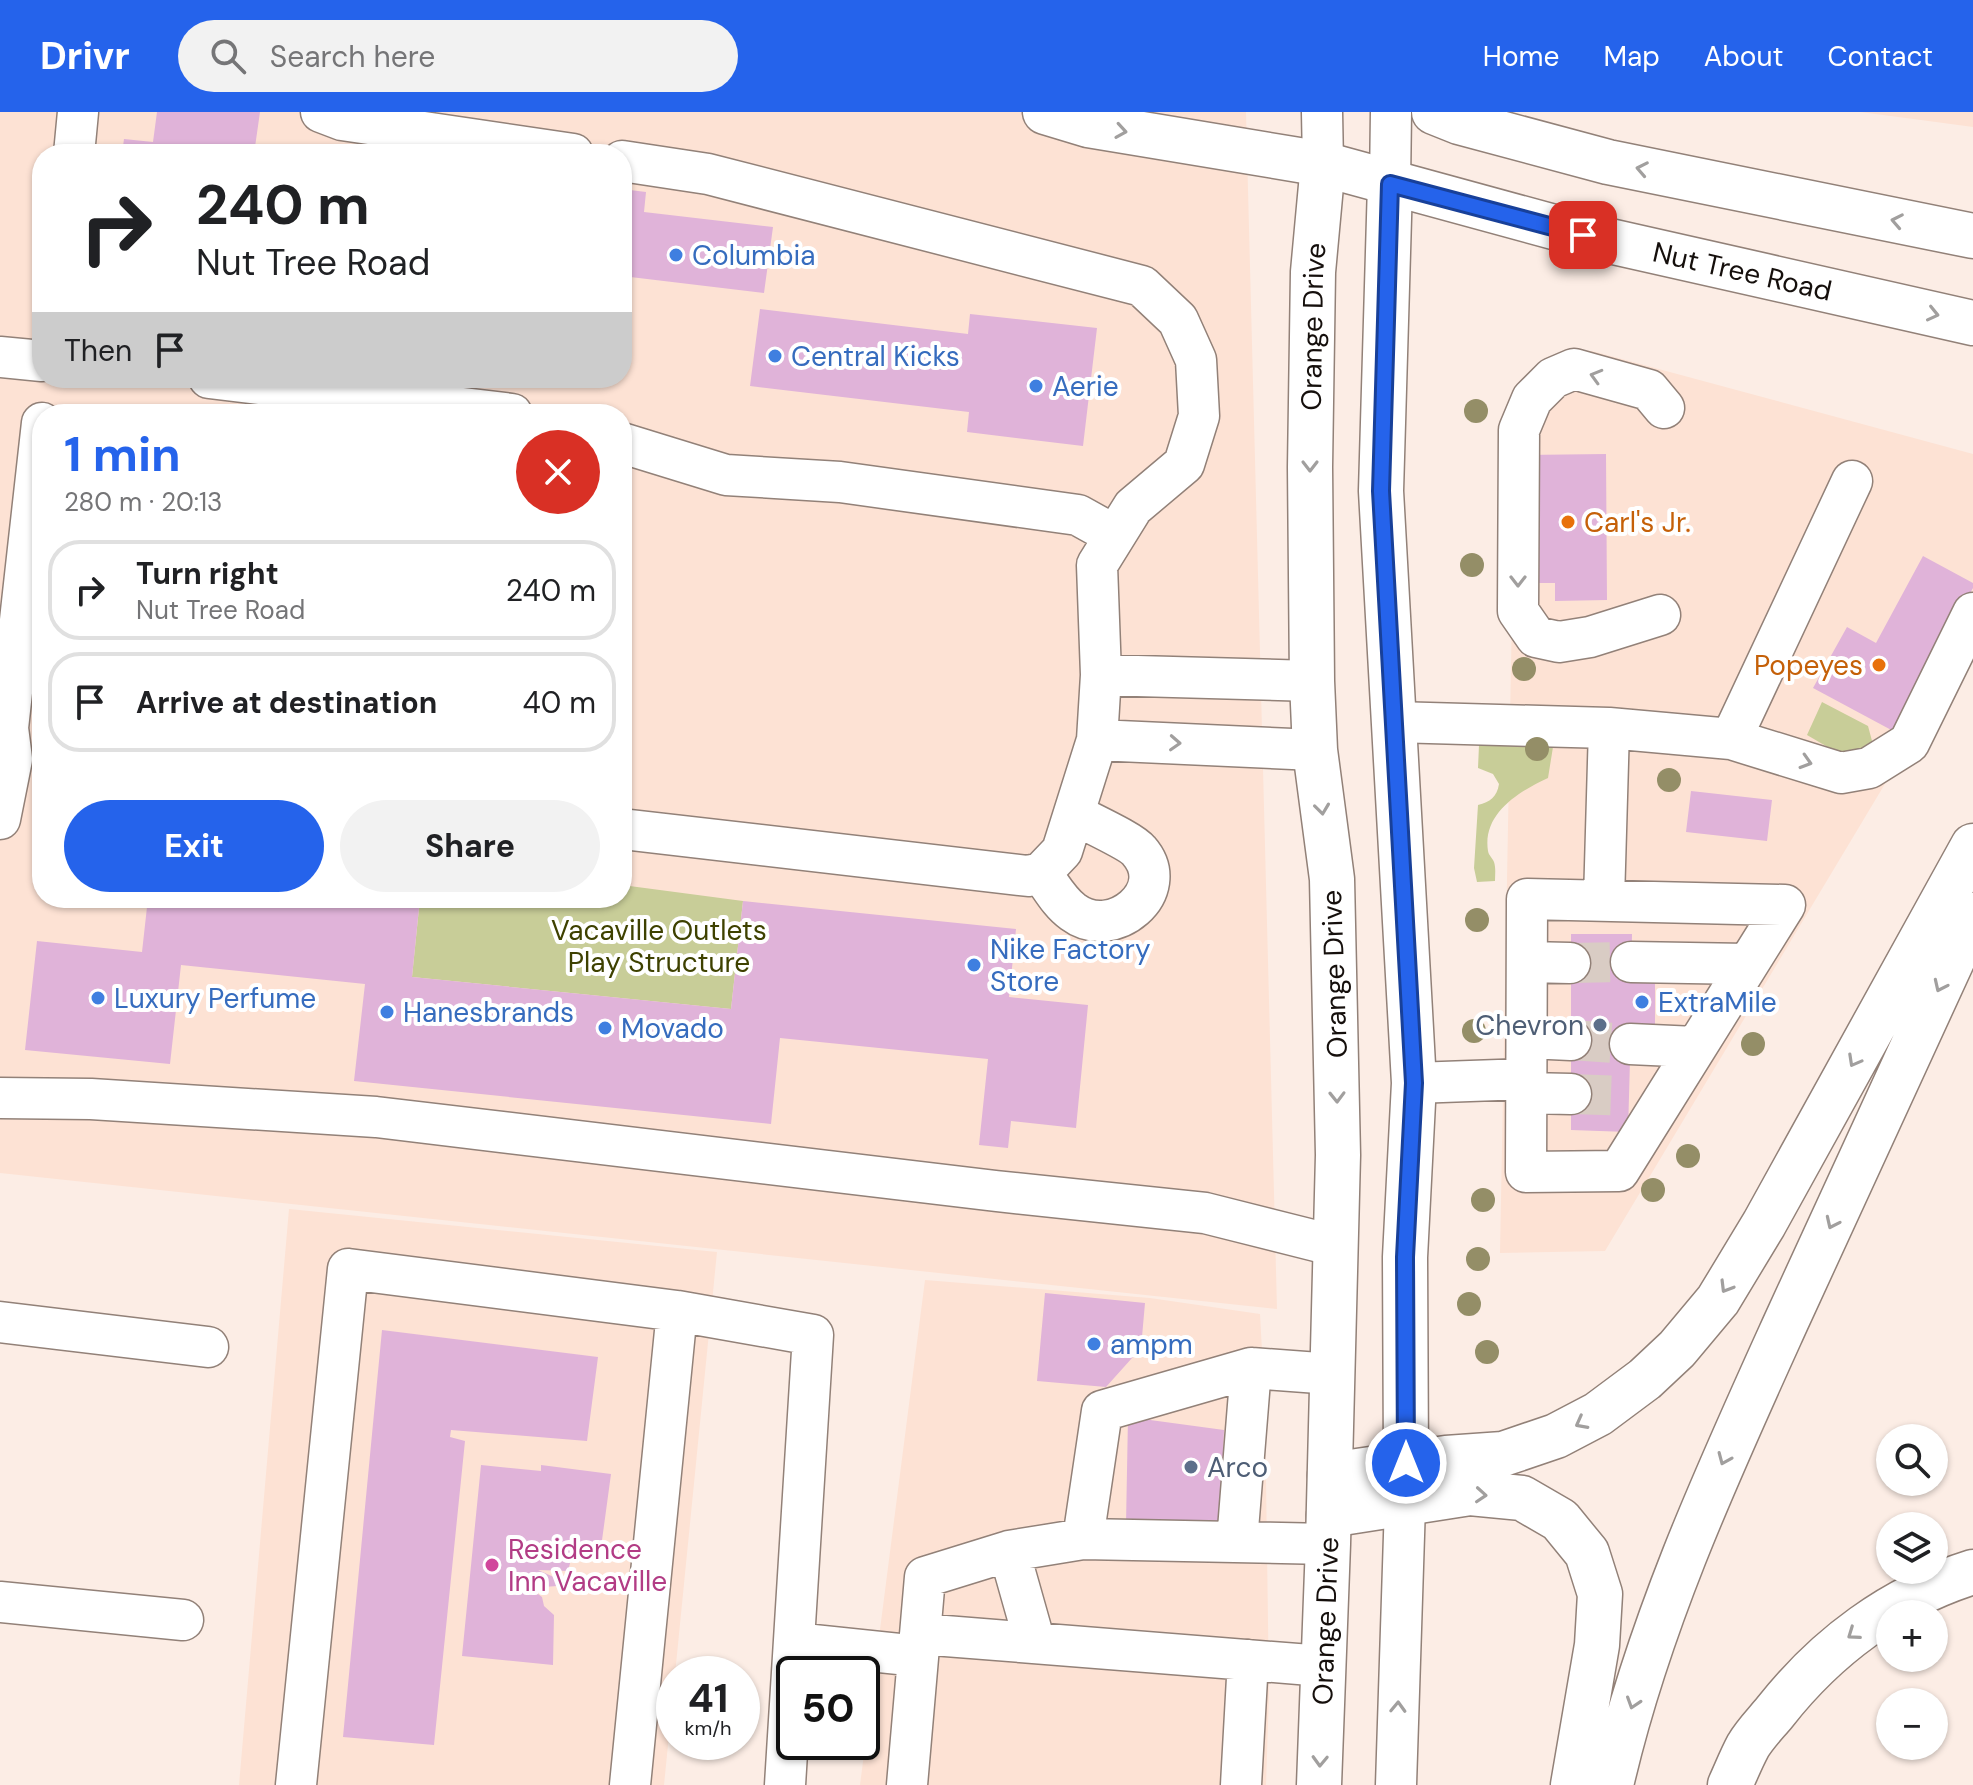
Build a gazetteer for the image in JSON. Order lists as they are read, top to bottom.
{
  "streets": {
    "main road": ["Nut Tree Road", "Orange Drive"]
  },
  "crossings": [
    ["Nut Tree Road", "Orange Drive"]
  ],
  "parks": ["Vacaville Outlets Play Structure"],
  "places": [
    "Columbia",
    "Central Kicks",
    "Aerie",
    "Carl's Jr.",
    "Popeyes",
    "Nike Factory Store",
    "Luxury Perfume",
    "ExtraMile",
    "Hanesbrands",
    "Chevron",
    "Movado",
    "ampm",
    "Arco",
    "Residence Inn Vacaville"
  ],
  "page": {
    "header": "Drivr",
    "search": "Search here",
    "nav": [
      "Home",
      "Map",
      "About",
      "Contact"
    ],
    "turn": ["240 m", "Nut Tree Road"],
    "then": "Then",
    "heading": ["1 min", "280 m · 20:13"],
    "list": [
      {
        "name": "Turn right",
        "note": "Nut Tree Road",
        "value": "240 m"
      },
      {
        "name": "Arrive at destination",
        "value": "40 m"
      }
    ],
    "buttons": ["Exit", "Share"],
    "map_buttons": ["+", "−"],
    "speed": "41 km/h",
    "limit": "50"
  }
}
